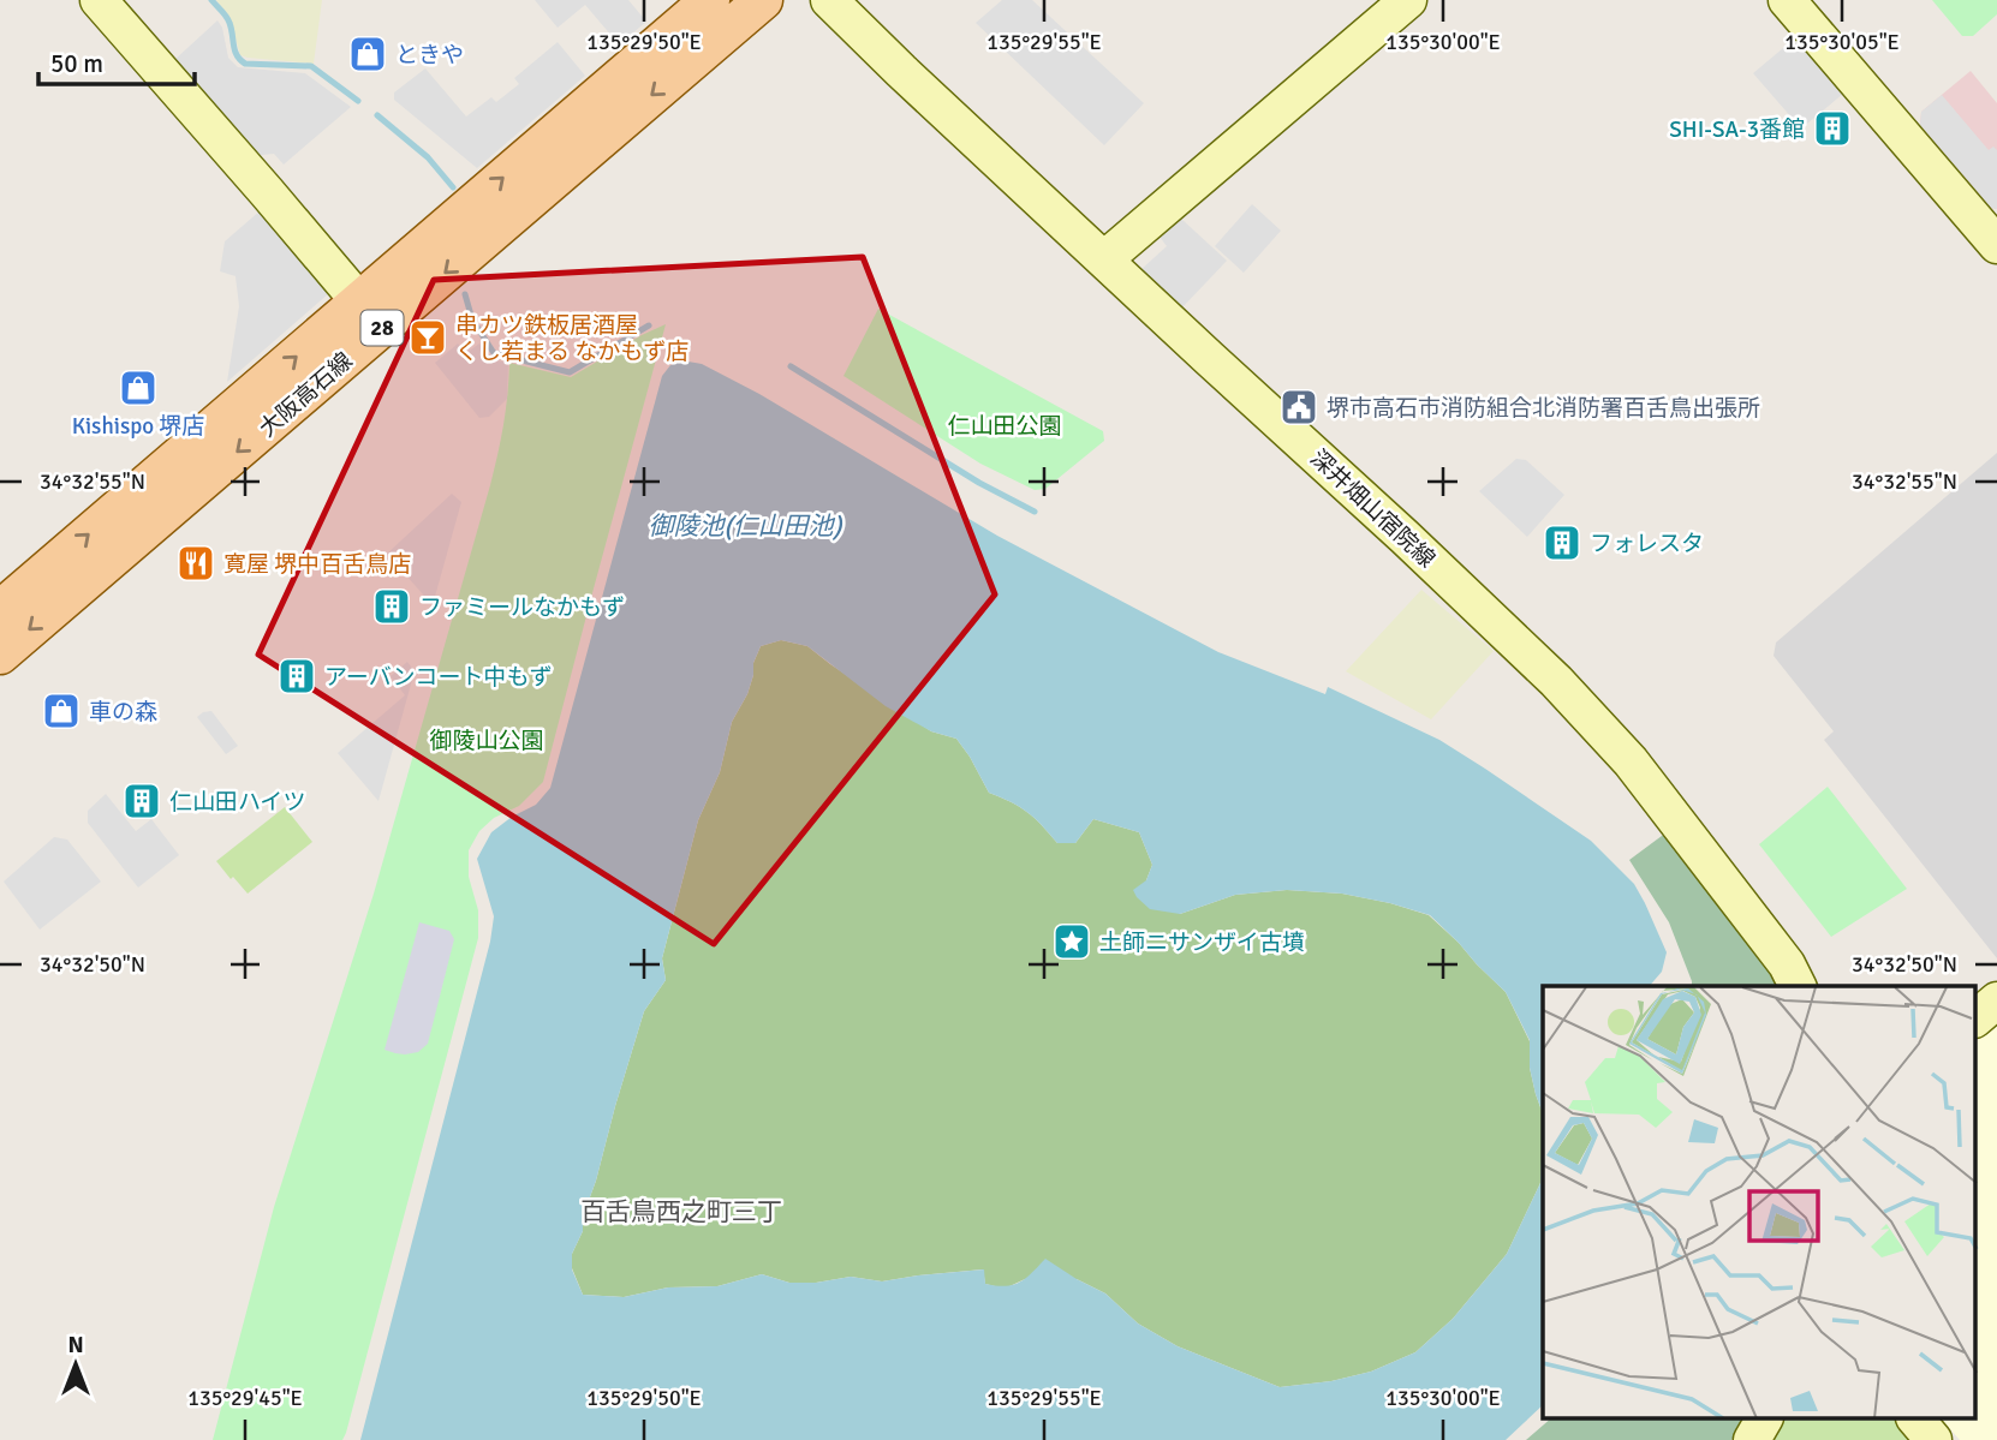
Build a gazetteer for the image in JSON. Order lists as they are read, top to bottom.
{
  "streets": {
    "main road": ["28", "大阪高石線", "深井畑山宿院線"]
  },
  "districts": ["百舌鳥西之町三丁"],
  "water": ["御陵池(仁山田池)"],
  "parks": ["仁山田公園", "御陵山公園"],
  "places": {
    "shop": ["ときや", "Kishispo 堺店", "車の森"],
    "building": [
      "SHI-SA-3番館",
      "フォレスタ",
      "ファミールなかもず",
      "アーバンコート中もず",
      "仁山田ハイツ"
    ],
    "bar": ["串カツ鉄板居酒屋 くし若まる なかもず店"],
    "public building": ["堺市高石市消防組合北消防署百舌鳥出張所"],
    "restaurant": ["寛屋 堺中百舌鳥店"],
    "place": ["土師ニサンザイ古墳"]
  },
  "scale_bar": "50 m",
  "north": "top",
  "coordinates": [
    "135°29'50\"E",
    "135°29'55\"E",
    "135°30'00\"E",
    "135°30'05\"E",
    "34°32'55\"N",
    "34°32'50\"N",
    "135°29'45\"E"
  ]
}
